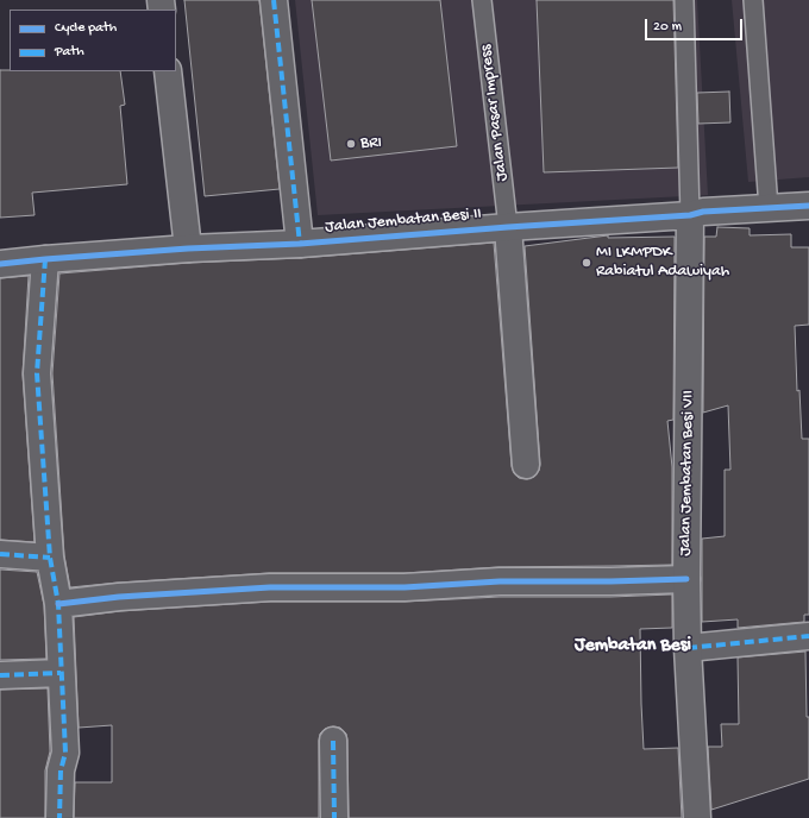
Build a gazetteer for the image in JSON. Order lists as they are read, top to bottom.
{
  "streets": {
    "street": ["Jalan Jembatan Besi II", "Jalan Jembatan Besi VII"],
    "lane": ["Jalan Pasar Impress"]
  },
  "crossings": [
    ["Jalan Pasar Impress", "Jalan Jembatan Besi II"],
    ["Jalan Jembatan Besi II", "Jalan Jembatan Besi VII"]
  ],
  "districts": ["Jembatan Besi"],
  "places": ["BRI", "MI LKMPDK Rabiatul Adawiyah"],
  "legend": ["Cycle path", "Path"],
  "scale_bar": "20 m"
}
